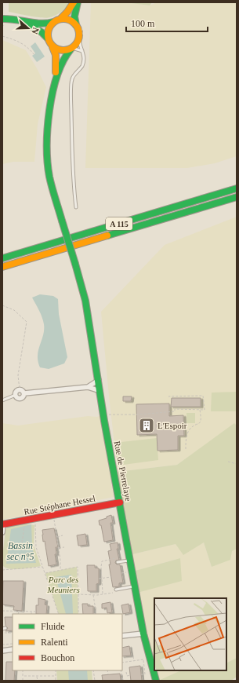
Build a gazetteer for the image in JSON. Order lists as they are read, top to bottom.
{
  "streets": {
    "main road": ["A 115", "Rue de Pierrelaye", "Rue Stéphane Hessel"]
  },
  "crossings": [
    ["Rue de Pierrelaye", "Rue Stéphane Hessel"]
  ],
  "water": ["Bassin sec n°5"],
  "parks": ["Parc des Meuniers"],
  "places": {
    "building": ["L'Espoir"]
  },
  "legend": ["Fluide", "Ralenti", "Bouchon"],
  "scale_bar": "100 m",
  "north": "right"
}
